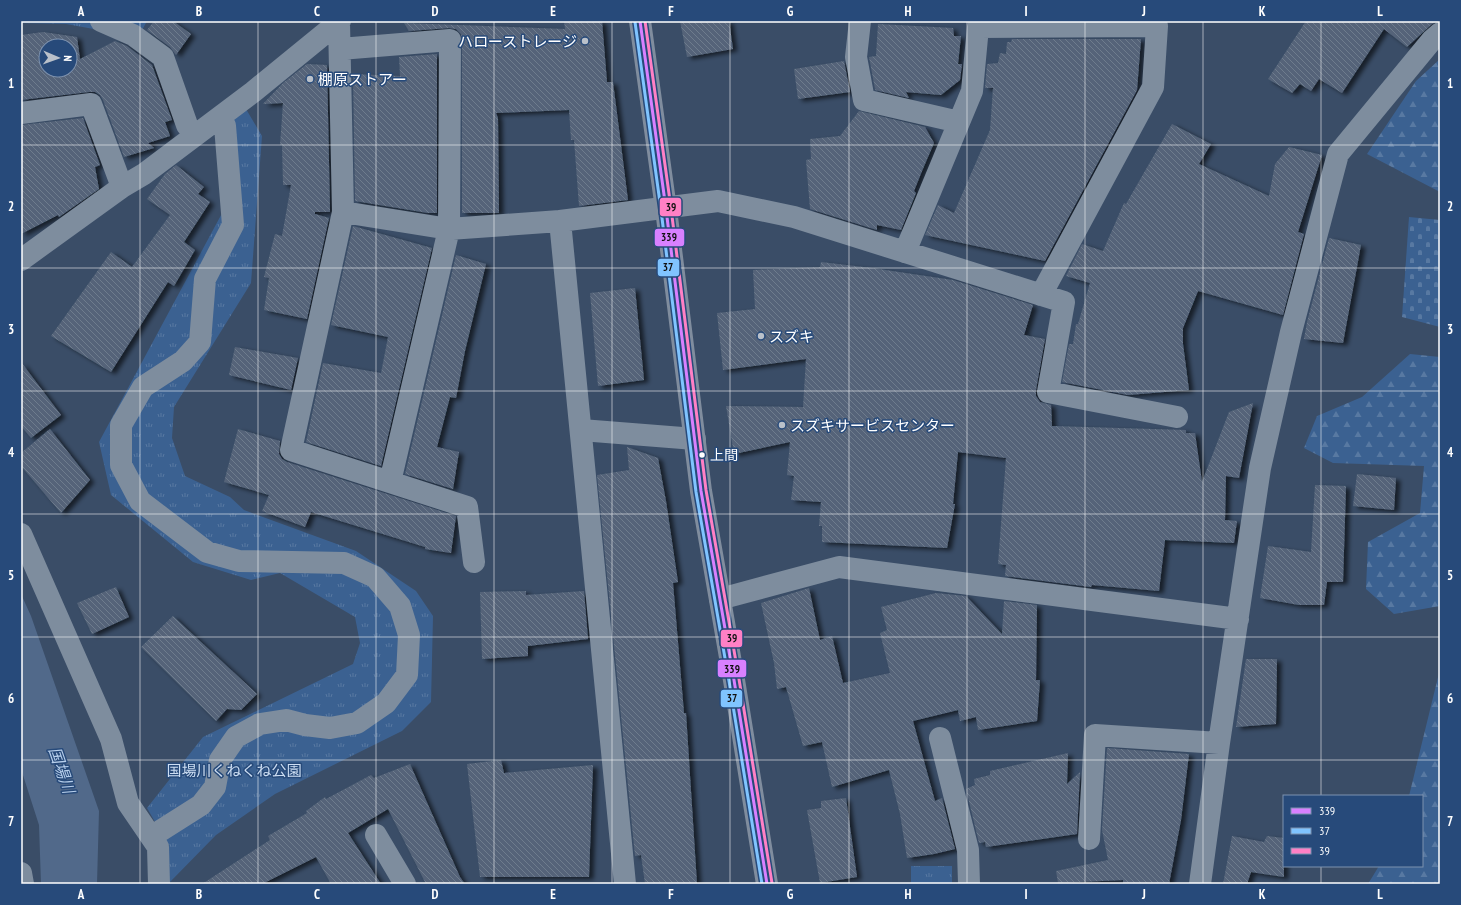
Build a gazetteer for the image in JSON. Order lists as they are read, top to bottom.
{
  "water": ["国場川"],
  "parks": ["国場川くねくね公園"],
  "places": [
    "ハローストレージ",
    "棚原ストアー",
    "スズキ",
    "スズキサービスセンター",
    "上間"
  ],
  "lines": ["transit line 339", "transit line 39", "transit line 37"],
  "legend": ["339", "37", "39"],
  "north": "right",
  "grid": {
    "columns": [
      "A",
      "B",
      "C",
      "D",
      "E",
      "F",
      "G",
      "H",
      "I",
      "J",
      "K",
      "L"
    ],
    "rows": [
      "1",
      "2",
      "3",
      "4",
      "5",
      "6",
      "7"
    ]
  }
}
